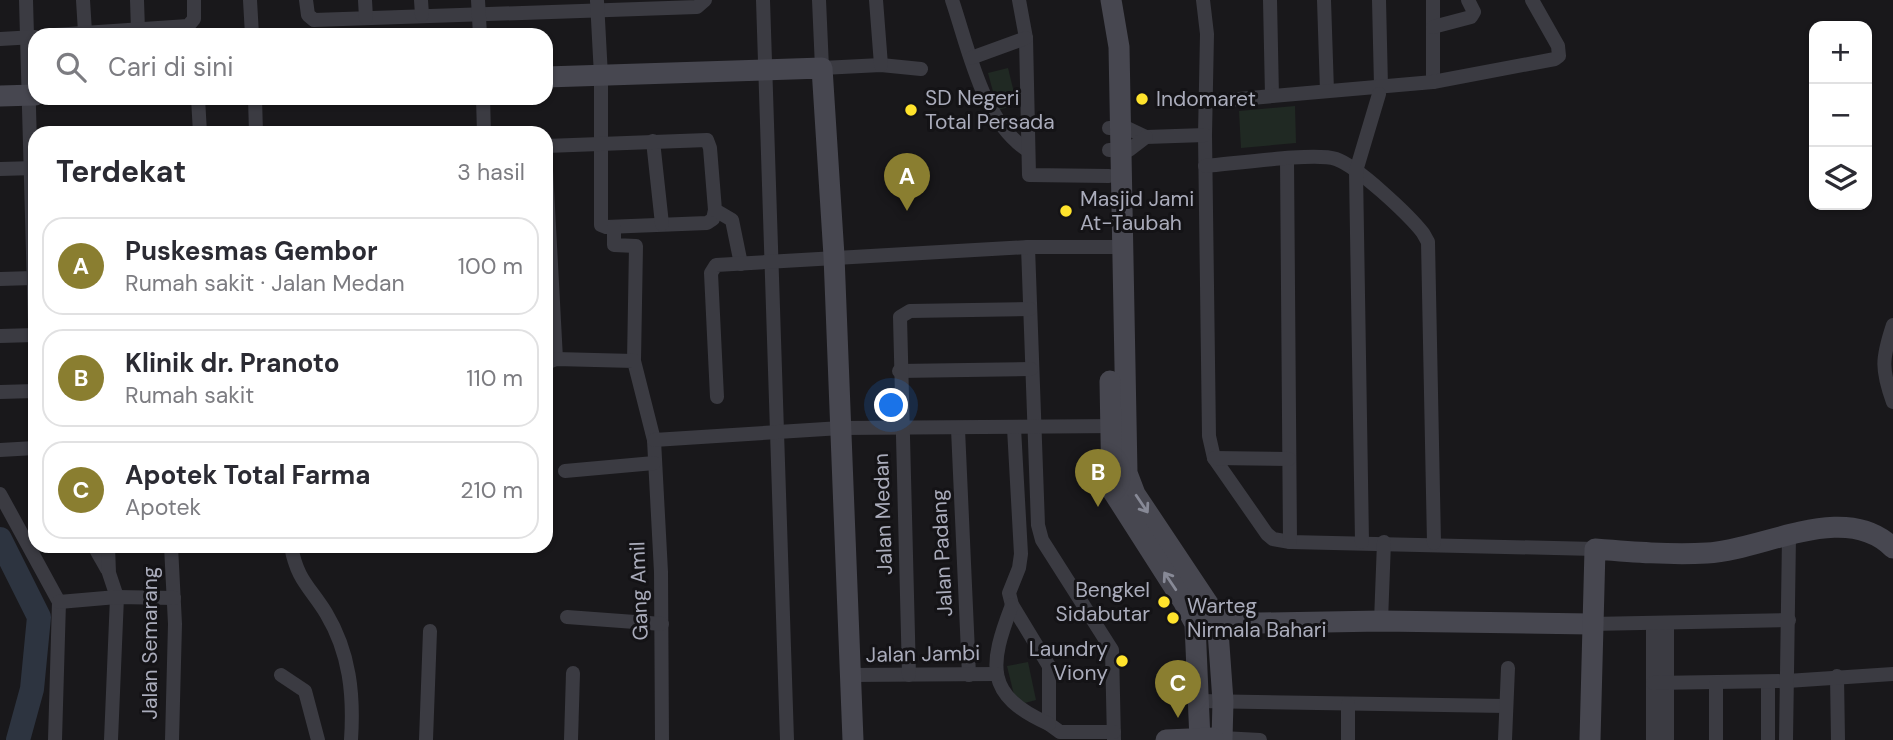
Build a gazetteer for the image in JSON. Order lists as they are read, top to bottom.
{
  "streets": {
    "street": [
      "Jalan Medan",
      "Jalan Padang",
      "Gang Amil",
      "Jalan Semarang",
      "Jalan Jambi"
    ]
  },
  "crossings": [
    ["Jalan Medan", "Jalan Jambi"],
    ["Jalan Padang", "Jalan Jambi"]
  ],
  "places": [
    "Indomaret",
    "SD Negeri Total Persada",
    "Masjid Jami At-Taubah",
    "Bengkel Sidabutar",
    "Warteg Nirmala Bahari",
    "Laundry Viony"
  ],
  "page": {
    "map_buttons": ["+", "−"],
    "search": "Cari di sini",
    "heading": ["Terdekat", "3 hasil"],
    "pins": ["A", "B", "C"],
    "list": [
      {
        "mark": "A",
        "name": "Puskesmas Gembor",
        "note": "Rumah sakit · Jalan Medan",
        "value": "100 m"
      },
      {
        "mark": "B",
        "name": "Klinik dr. Pranoto",
        "note": "Rumah sakit",
        "value": "110 m"
      },
      {
        "mark": "C",
        "name": "Apotek Total Farma",
        "note": "Apotek",
        "value": "210 m"
      }
    ]
  }
}
